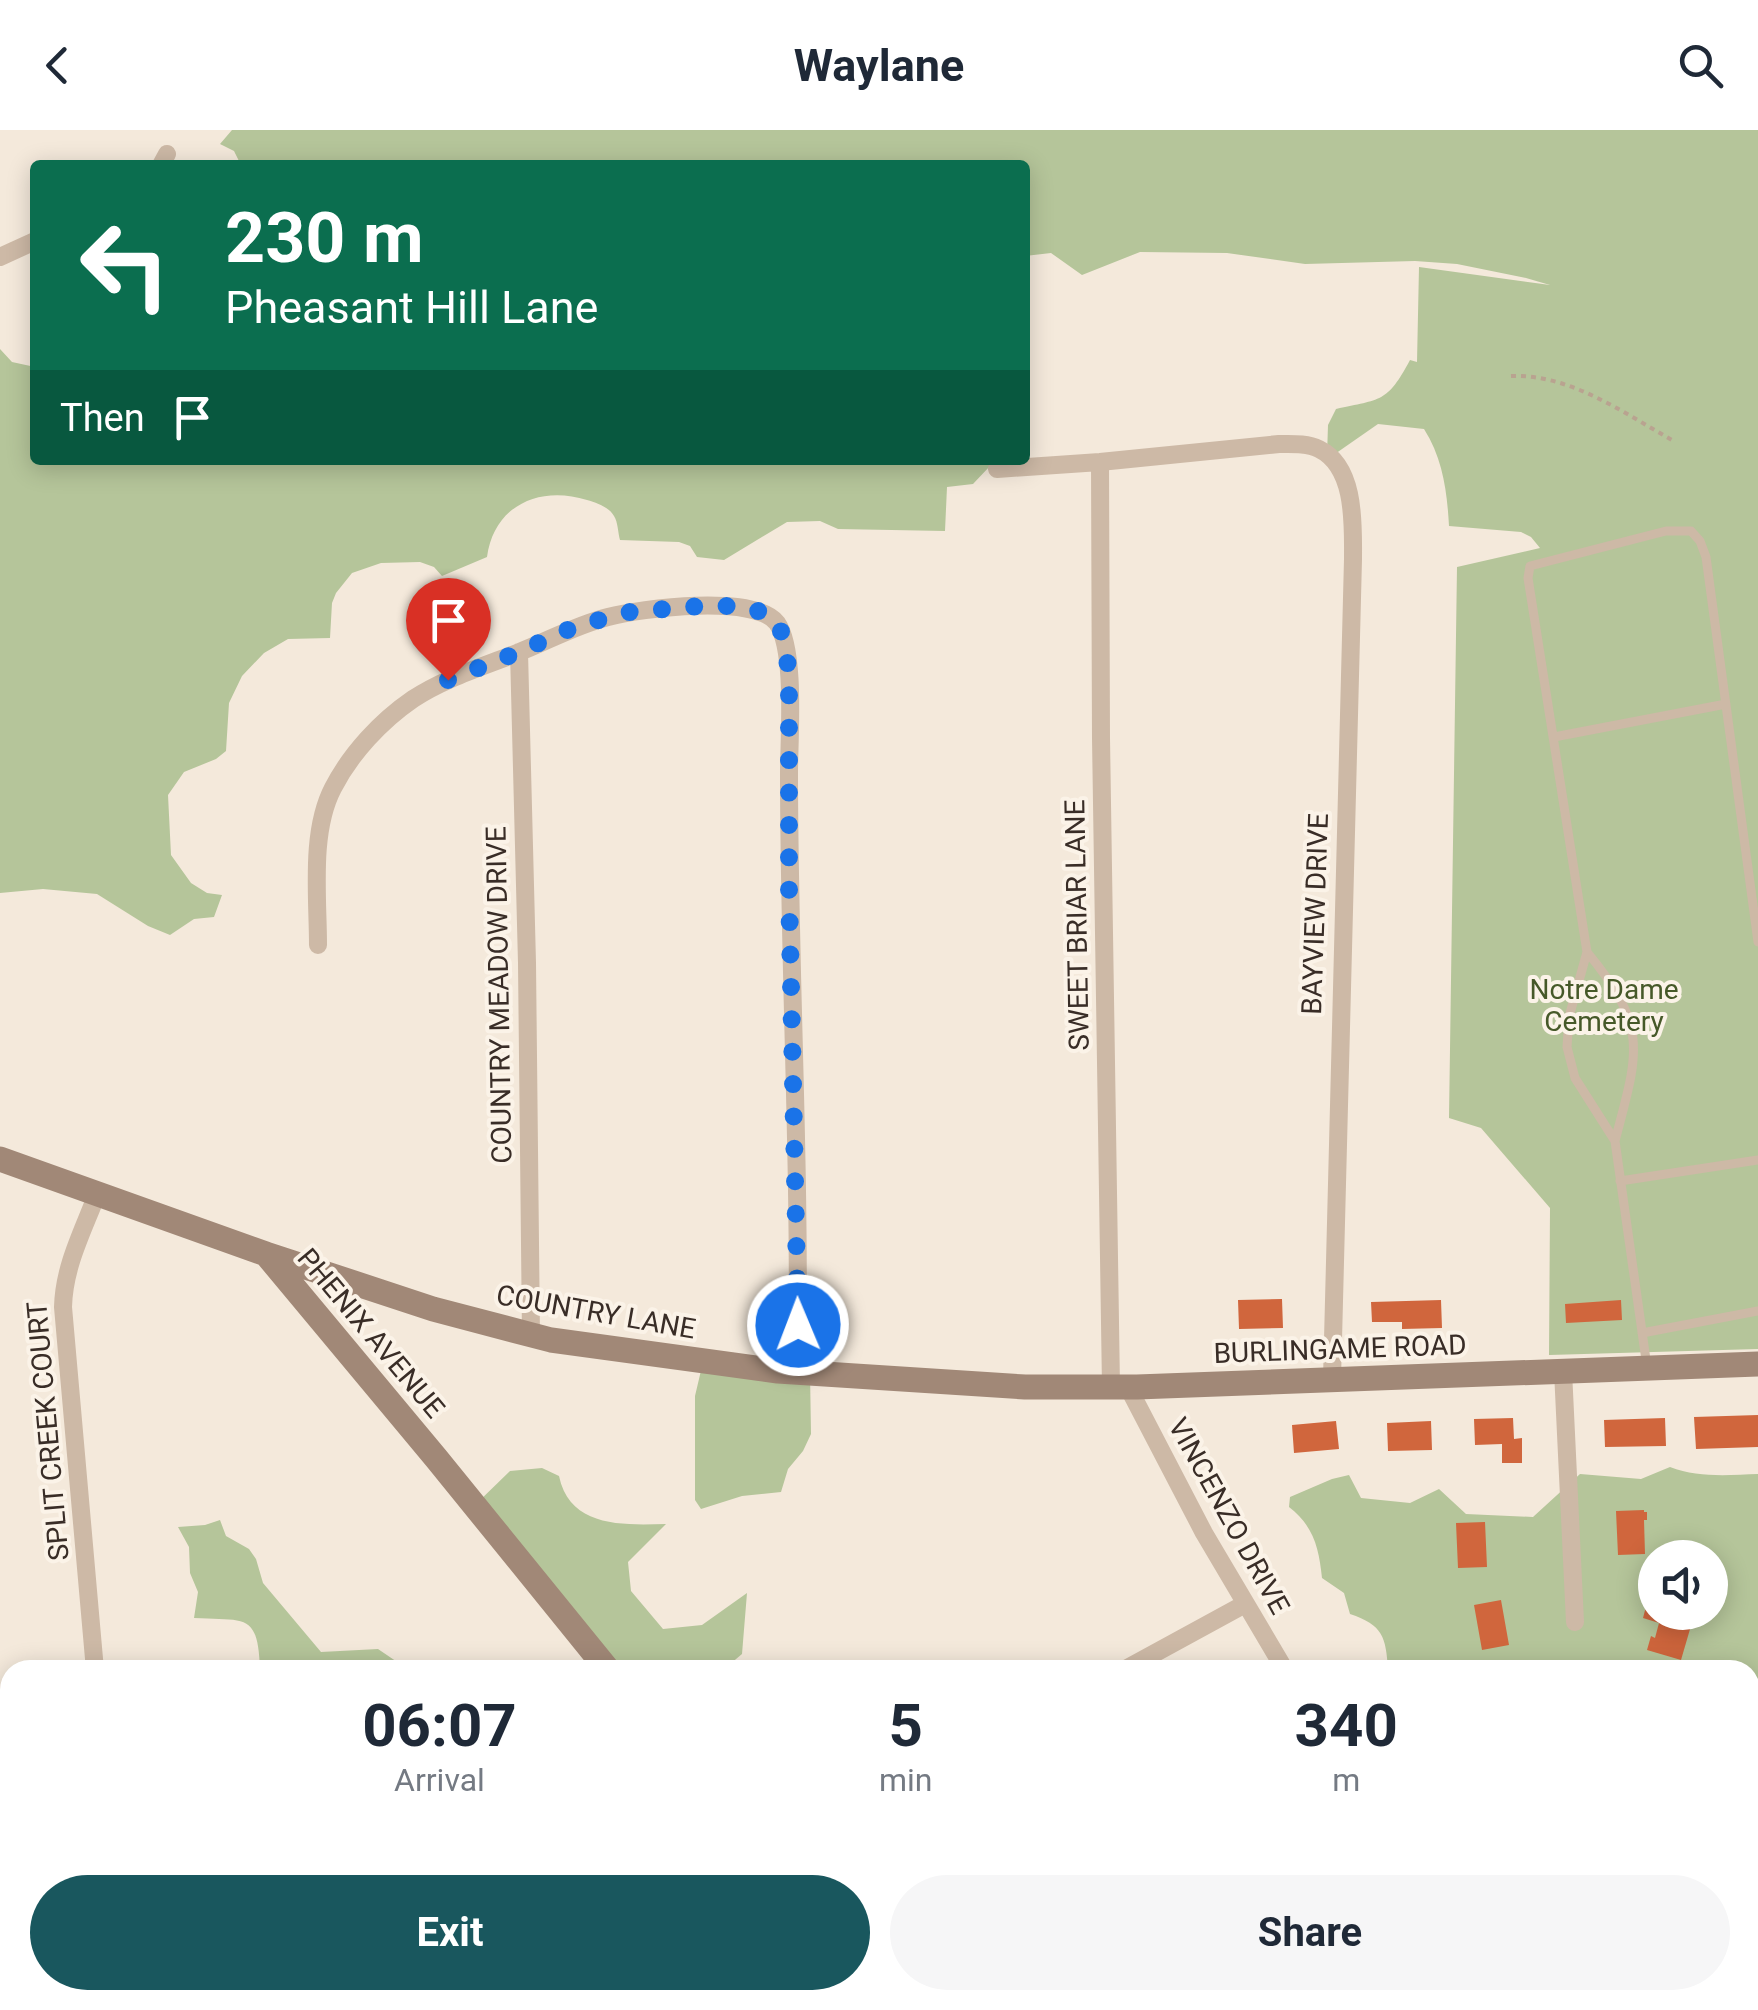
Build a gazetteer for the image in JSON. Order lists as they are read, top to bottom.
{
  "streets": {
    "street": [
      "BAYVIEW DRIVE",
      "SWEET BRIAR LANE",
      "COUNTRY MEADOW DRIVE",
      "COUNTRY LANE",
      "PHENIX AVENUE",
      "BURLINGAME ROAD",
      "SPLIT CREEK COURT",
      "VINCENZO DRIVE"
    ]
  },
  "crossings": [
    ["BAYVIEW DRIVE", "SWEET BRIAR LANE"],
    ["BAYVIEW DRIVE", "BURLINGAME ROAD"],
    ["SWEET BRIAR LANE", "BURLINGAME ROAD"],
    ["SWEET BRIAR LANE", "VINCENZO DRIVE"],
    ["COUNTRY MEADOW DRIVE", "COUNTRY LANE"],
    ["COUNTRY LANE", "PHENIX AVENUE"],
    ["COUNTRY LANE", "BURLINGAME ROAD"],
    ["PHENIX AVENUE", "SPLIT CREEK COURT"],
    ["BURLINGAME ROAD", "VINCENZO DRIVE"]
  ],
  "parks": ["Notre Dame Cemetery"],
  "page": {
    "header": "Waylane",
    "turn": ["230 m", "Pheasant Hill Lane"],
    "then": "Then",
    "eta": [
      "06:07",
      "Arrival",
      "5",
      "min",
      "340",
      "m"
    ],
    "buttons": ["Exit", "Share"]
  }
}
